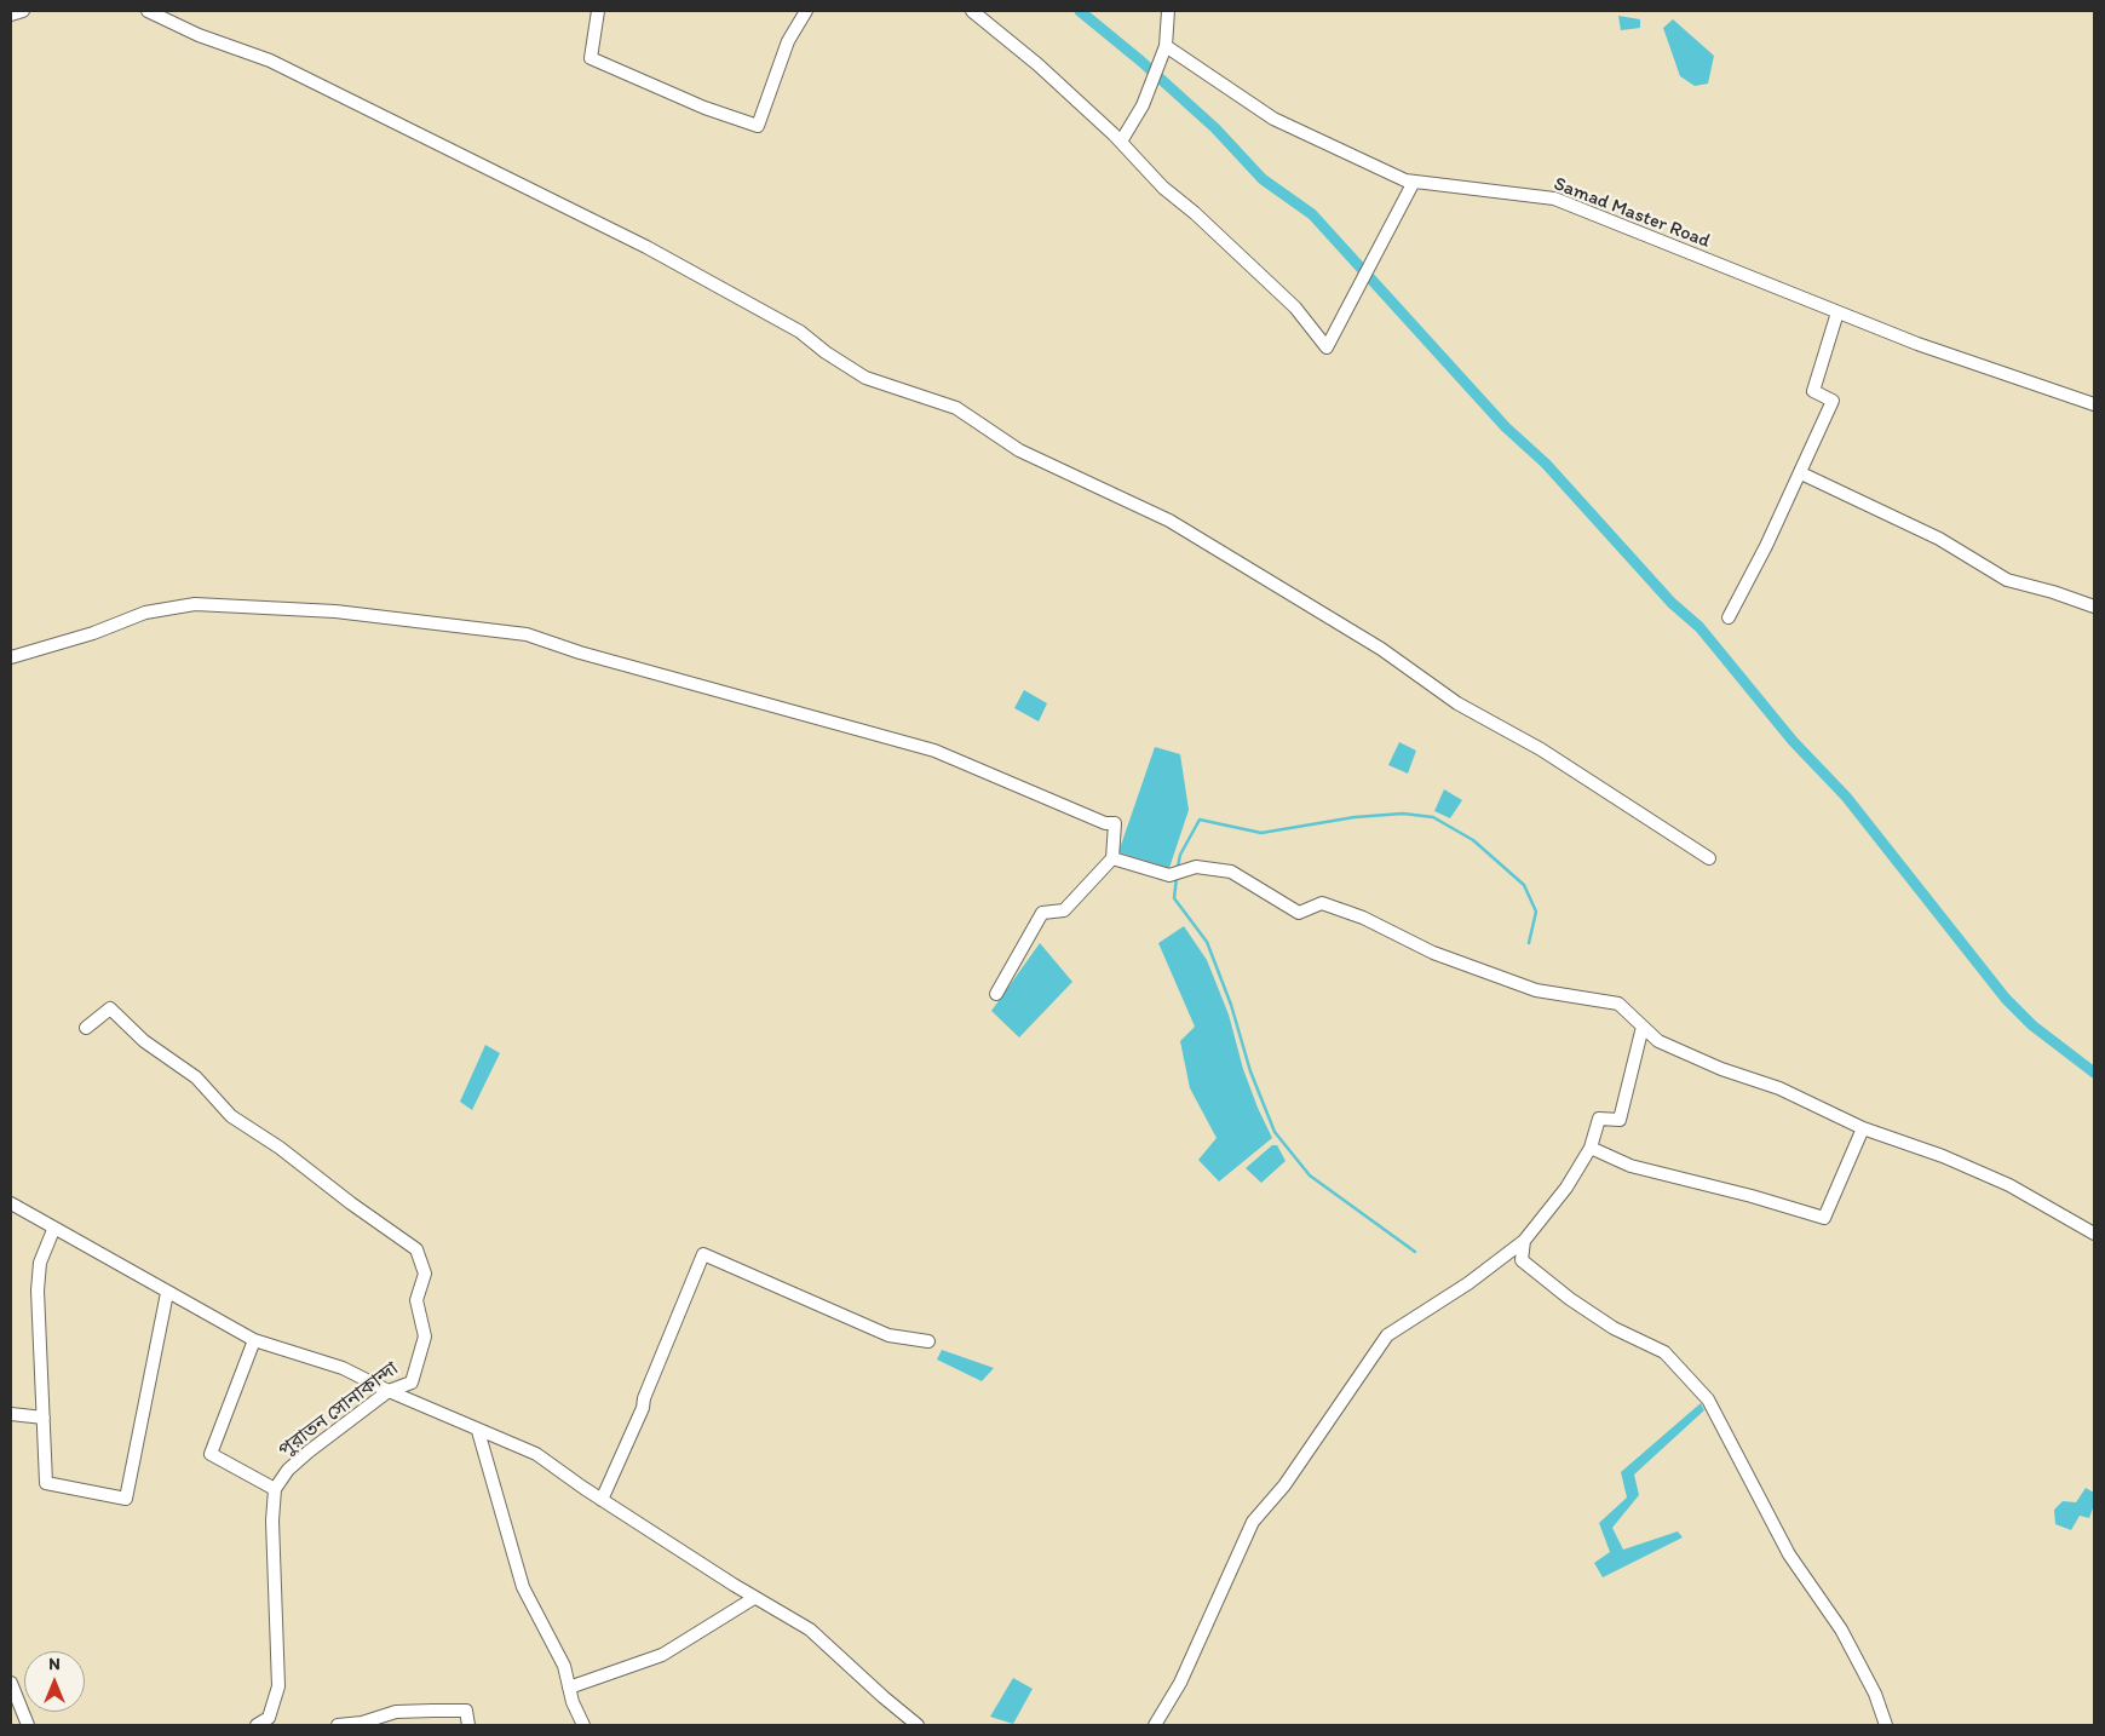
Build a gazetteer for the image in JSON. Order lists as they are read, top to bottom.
{
  "streets": {
    "street": ["Samad Master Road", "পুরাতন সোনাকান্দা"]
  },
  "north": "top"
}
